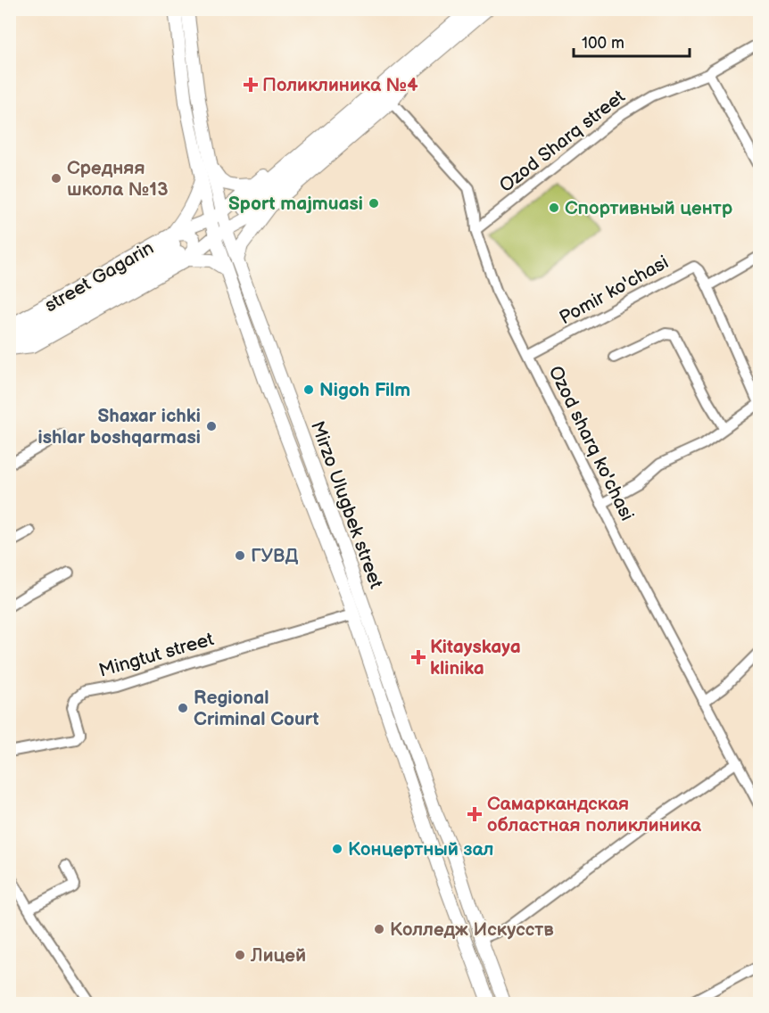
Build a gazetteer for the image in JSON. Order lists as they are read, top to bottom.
{
  "streets": {
    "main road": ["street Gagarin", "Mirzo Ulugbek street"],
    "street": [
      "Ozod Sharq street",
      "Pomir ko'chasi",
      "Ozod sharq ko'chasi",
      "Mingtut street"
    ]
  },
  "crossings": [
    ["Ozod Sharq street", "Ozod sharq ko'chasi"],
    ["Pomir ko'chasi", "Ozod sharq ko'chasi"],
    ["Mirzo Ulugbek street", "Mingtut street"]
  ],
  "places": {
    "health": ["Поликлиника №4", "Kitayskaya klinika", "Самаркандская областная поликлиника"],
    "other": [
      "Средняя школа №13",
      "Sport majmuasi",
      "Спортивный центр",
      "Nigoh Film",
      "Shaxar ichki ishlar boshqarmasi",
      "ГУВД",
      "Regional Criminal Court",
      "Концертный зал",
      "Колледж Искусств",
      "Лицей"
    ]
  },
  "scale_bar": "100 m"
}
